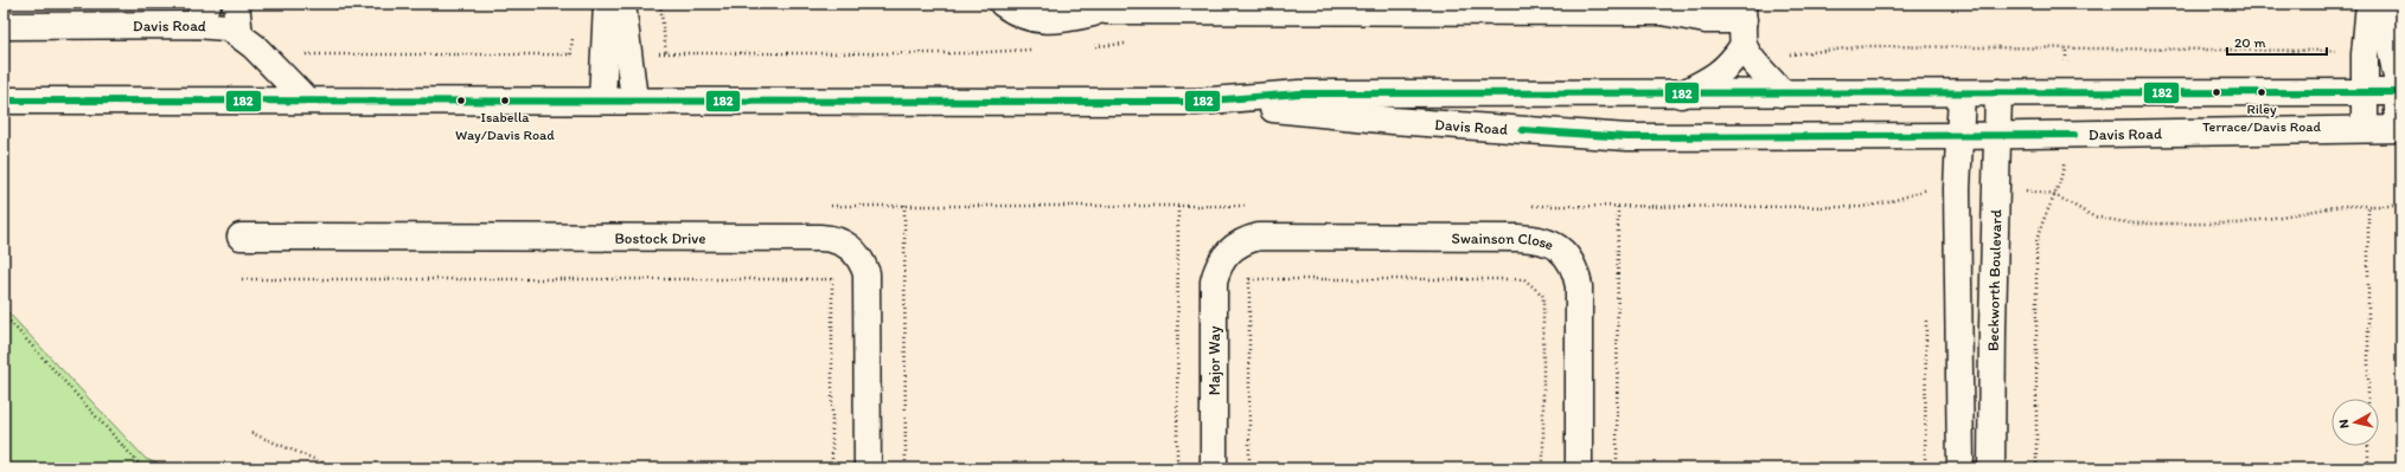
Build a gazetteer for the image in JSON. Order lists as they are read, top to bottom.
{
  "streets": {
    "street": [
      "Davis Road",
      "Bostock Drive",
      "Swainson Close",
      "Beckworth Boulevard",
      "Major Way"
    ]
  },
  "crossings": [
    ["Davis Road", "Beckworth Boulevard"],
    ["Swainson Close", "Major Way"]
  ],
  "places": ["Riley Terrace/Davis Road", "Isabella Way/Davis Road"],
  "lines": ["transit line 182"],
  "scale_bar": "20 m",
  "north": "left"
}
